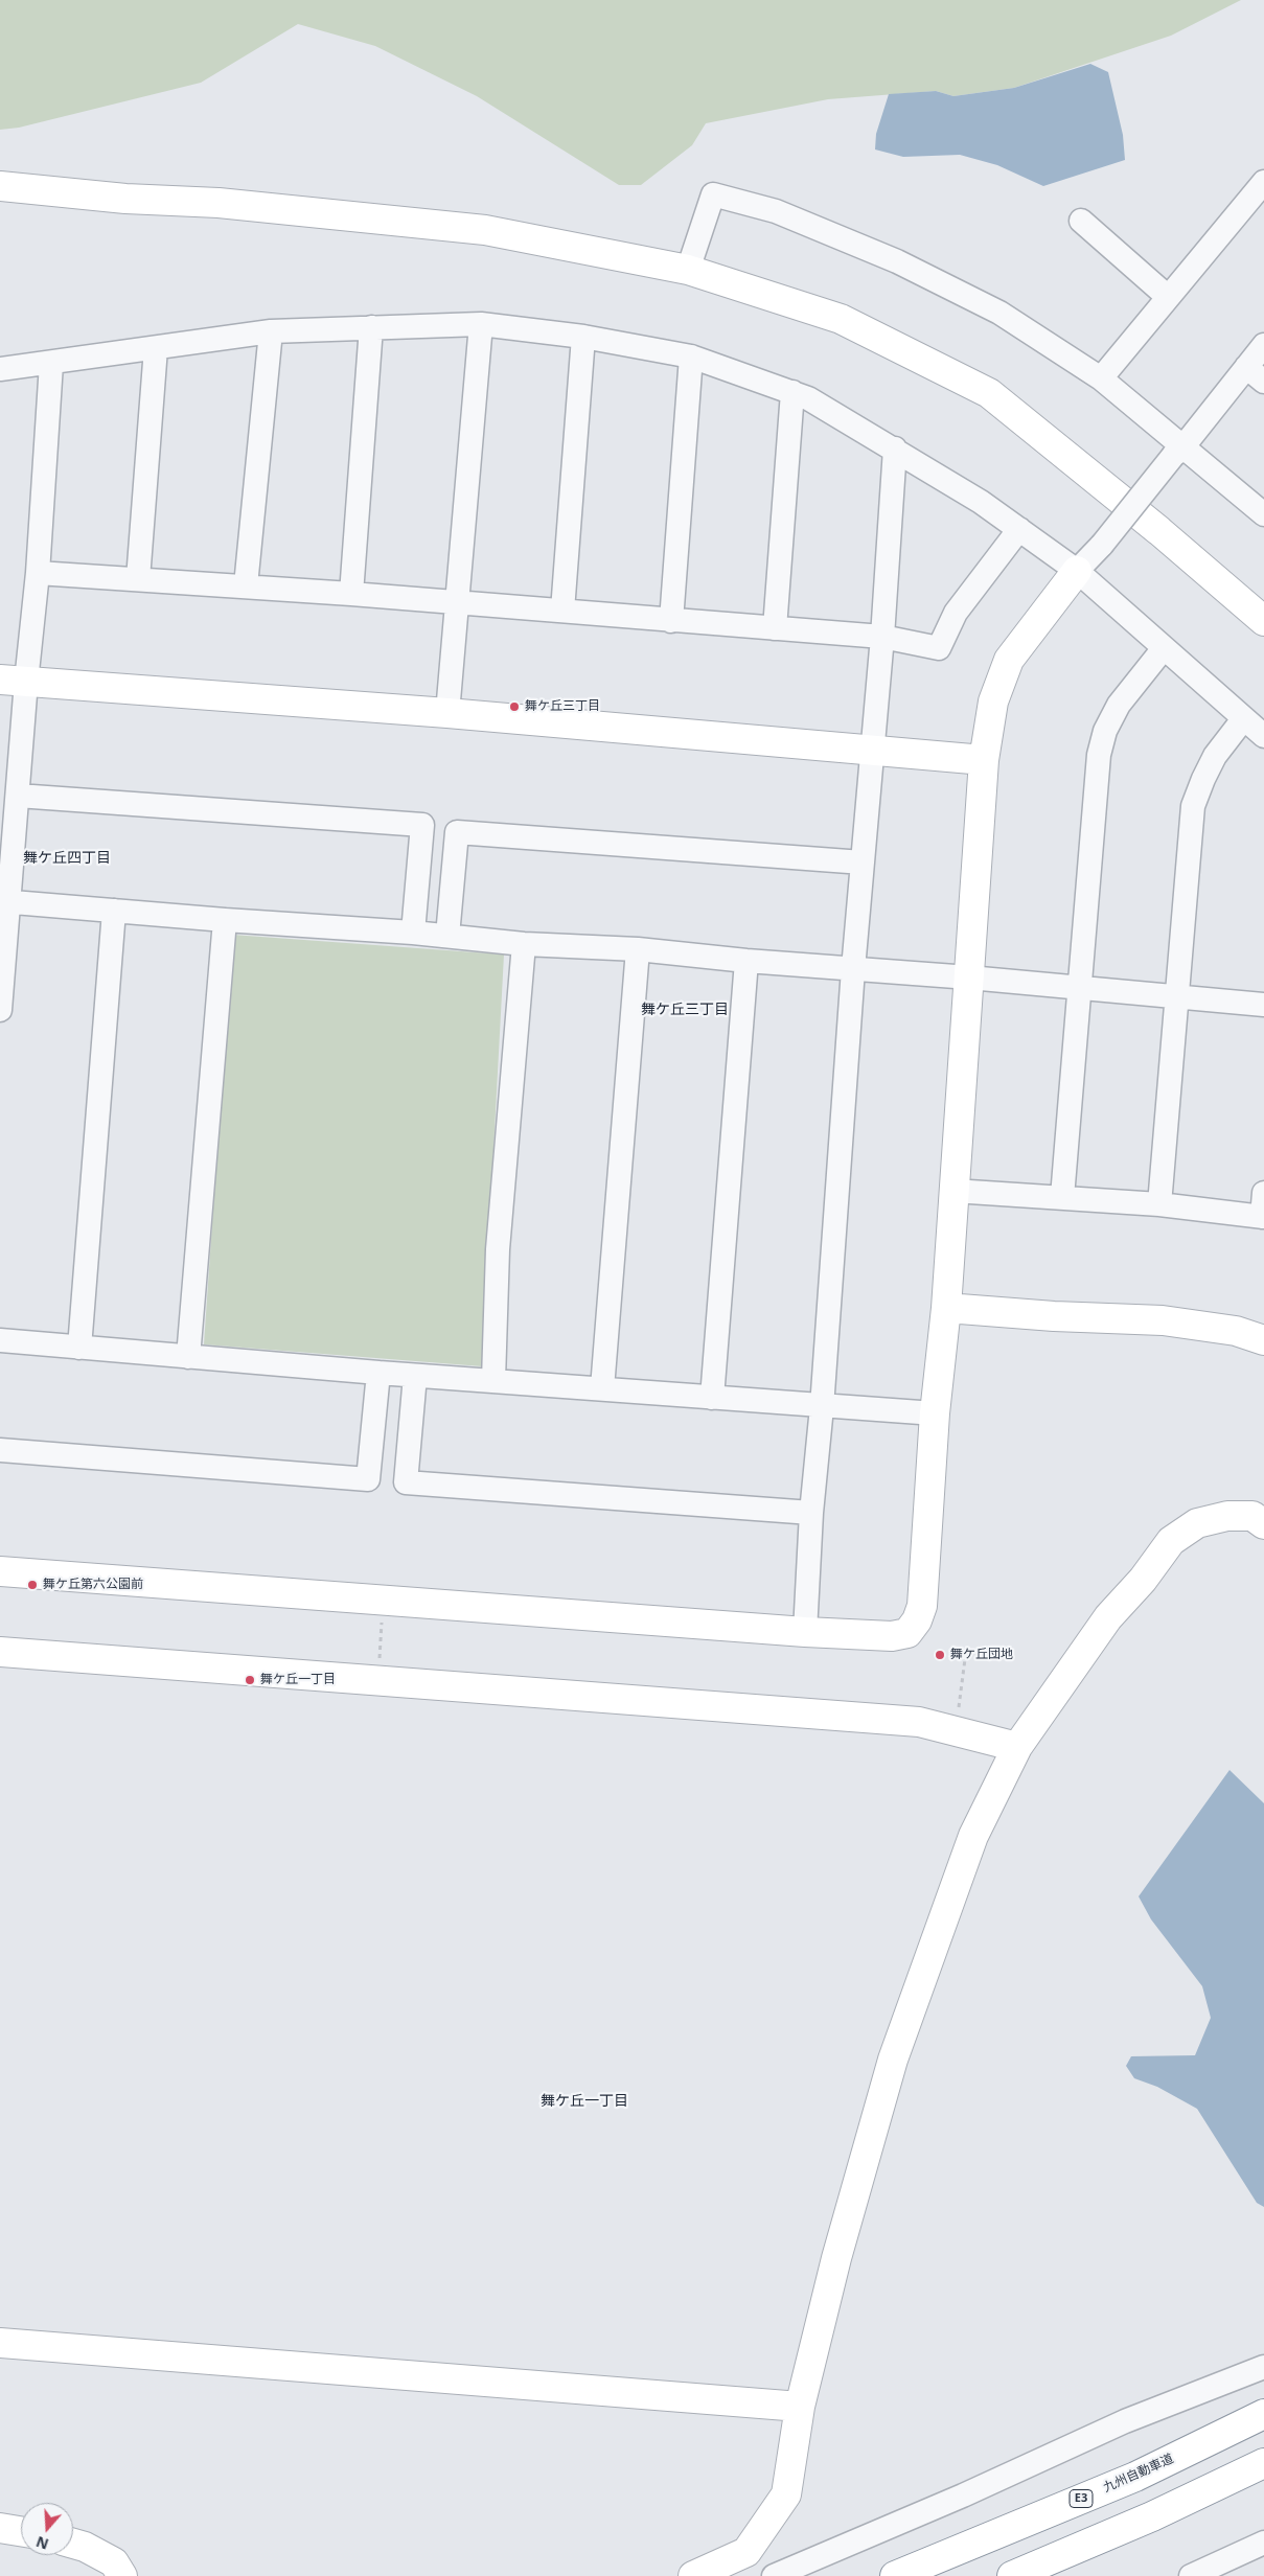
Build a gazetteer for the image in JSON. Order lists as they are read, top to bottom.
{
  "streets": {
    "main road": ["九州自動車道", "E3"]
  },
  "districts": ["舞ケ丘四丁目", "舞ケ丘三丁目", "舞ケ丘一丁目"],
  "places": [
    "舞ケ丘三丁目",
    "舞ケ丘第六公園前",
    "舞ケ丘団地",
    "舞ケ丘一丁目"
  ],
  "north": "bottom"
}
